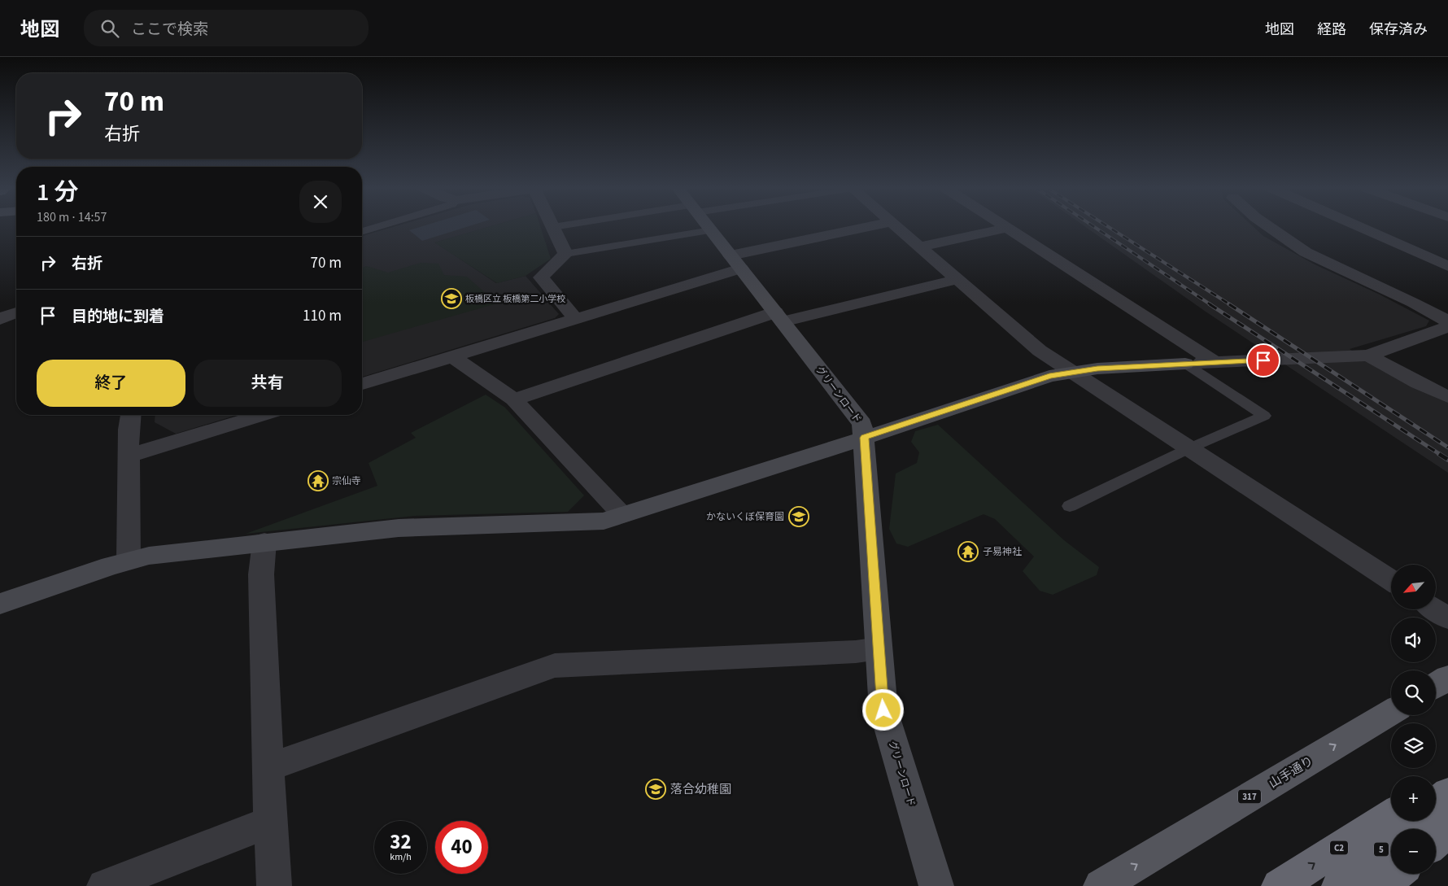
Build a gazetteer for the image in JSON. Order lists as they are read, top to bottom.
{
  "streets": {
    "highway": ["C2", "5"],
    "main road": ["山手通り", "317"],
    "street": ["グリーンロード"]
  },
  "one_way": ["山手通り"],
  "places": {
    "school or university": ["板橋区立 板橋第二小学校", "かないくぼ保育園", "落合幼稚園"],
    "temple": ["宗仙寺", "子易神社"]
  },
  "north": "bottom left",
  "page": {
    "header": "地図",
    "search": "ここで検索",
    "nav": ["地図", "経路", "保存済み"],
    "turn": ["70 m", "右折"],
    "heading": ["1 分", "180 m · 14:57"],
    "list": [
      {
        "name": "右折",
        "value": "70 m"
      },
      {
        "name": "目的地に到着",
        "value": "110 m"
      }
    ],
    "buttons": ["終了", "共有"],
    "map_buttons": ["+", "−"],
    "speed": "32 km/h",
    "limit": "40"
  }
}
